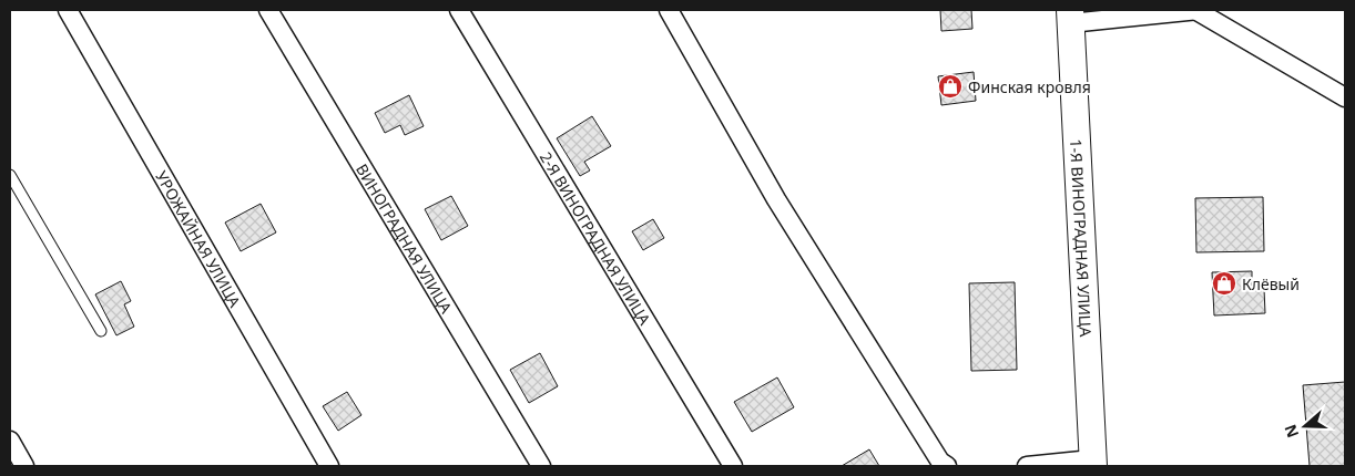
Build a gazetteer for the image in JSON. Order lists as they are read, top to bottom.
{
  "streets": {
    "main road": ["1-Я ВИНОГРАДНАЯ УЛИЦА"],
    "street": ["УРОЖАЙНАЯ УЛИЦА", "ВИНОГРАДНАЯ УЛИЦА", "2-Я ВИНОГРАДНАЯ УЛИЦА"]
  },
  "places": {
    "shop": ["Финская кровля", "Клёвый"]
  },
  "north": "left"
}
